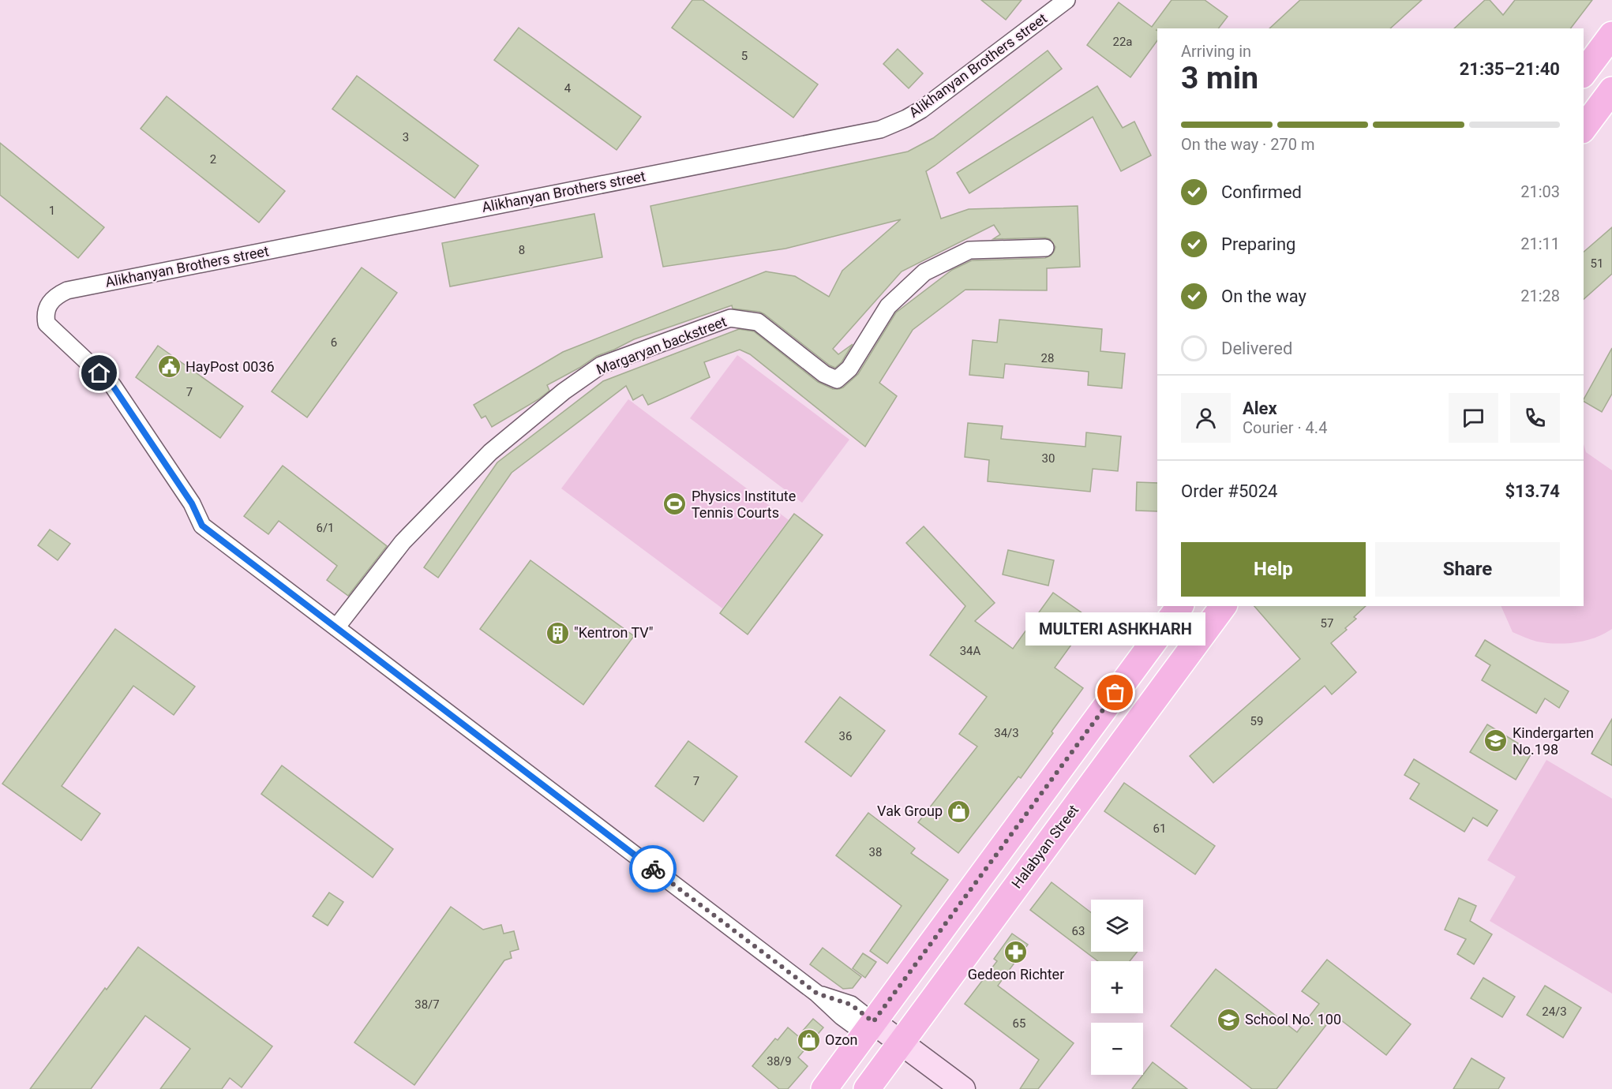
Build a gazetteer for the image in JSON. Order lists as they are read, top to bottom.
{
  "streets": {
    "main road": ["Halabyan Street"],
    "street": ["Alikhanyan Brothers street", "Margaryan backstreet"]
  },
  "crossings": [
    ["Alikhanyan Brothers street", "Margaryan backstreet"]
  ],
  "places": {
    "public building": ["HayPost 0036"],
    "sports": ["Physics Institute Tennis Courts"],
    "building": ["\"Kentron TV\""],
    "other": ["MULTERI ASHKHARH"],
    "school or university": ["Kindergarten No.198", "School No. 100"],
    "shop": ["Vak Group", "Ozon"],
    "pharmacy": ["Gedeon Richter"]
  },
  "house_numbers": [
    "22a",
    "5",
    "4",
    "3",
    "2",
    "1",
    "8",
    "51",
    "6",
    "28",
    "7",
    "30",
    "6/1",
    "57",
    "34A",
    "59",
    "34/3",
    "36",
    "7",
    "61",
    "38",
    "63",
    "38/7",
    "24/3",
    "65",
    "38/9"
  ],
  "page": {
    "heading": ["3 min", "Arriving in", "21:35–21:40"],
    "panel": [
      "Alex",
      "Courier · 4.4",
      "Order #5024",
      "$13.74"
    ],
    "bar": "On the way · 270 m",
    "list": [
      ["Confirmed", "21:03"],
      ["Preparing", "21:11"],
      ["On the way", "21:28"],
      "Delivered"
    ],
    "buttons": ["Help", "Share"],
    "bubble": "MULTERI ASHKHARH",
    "map_buttons": ["+", "−"]
  }
}
